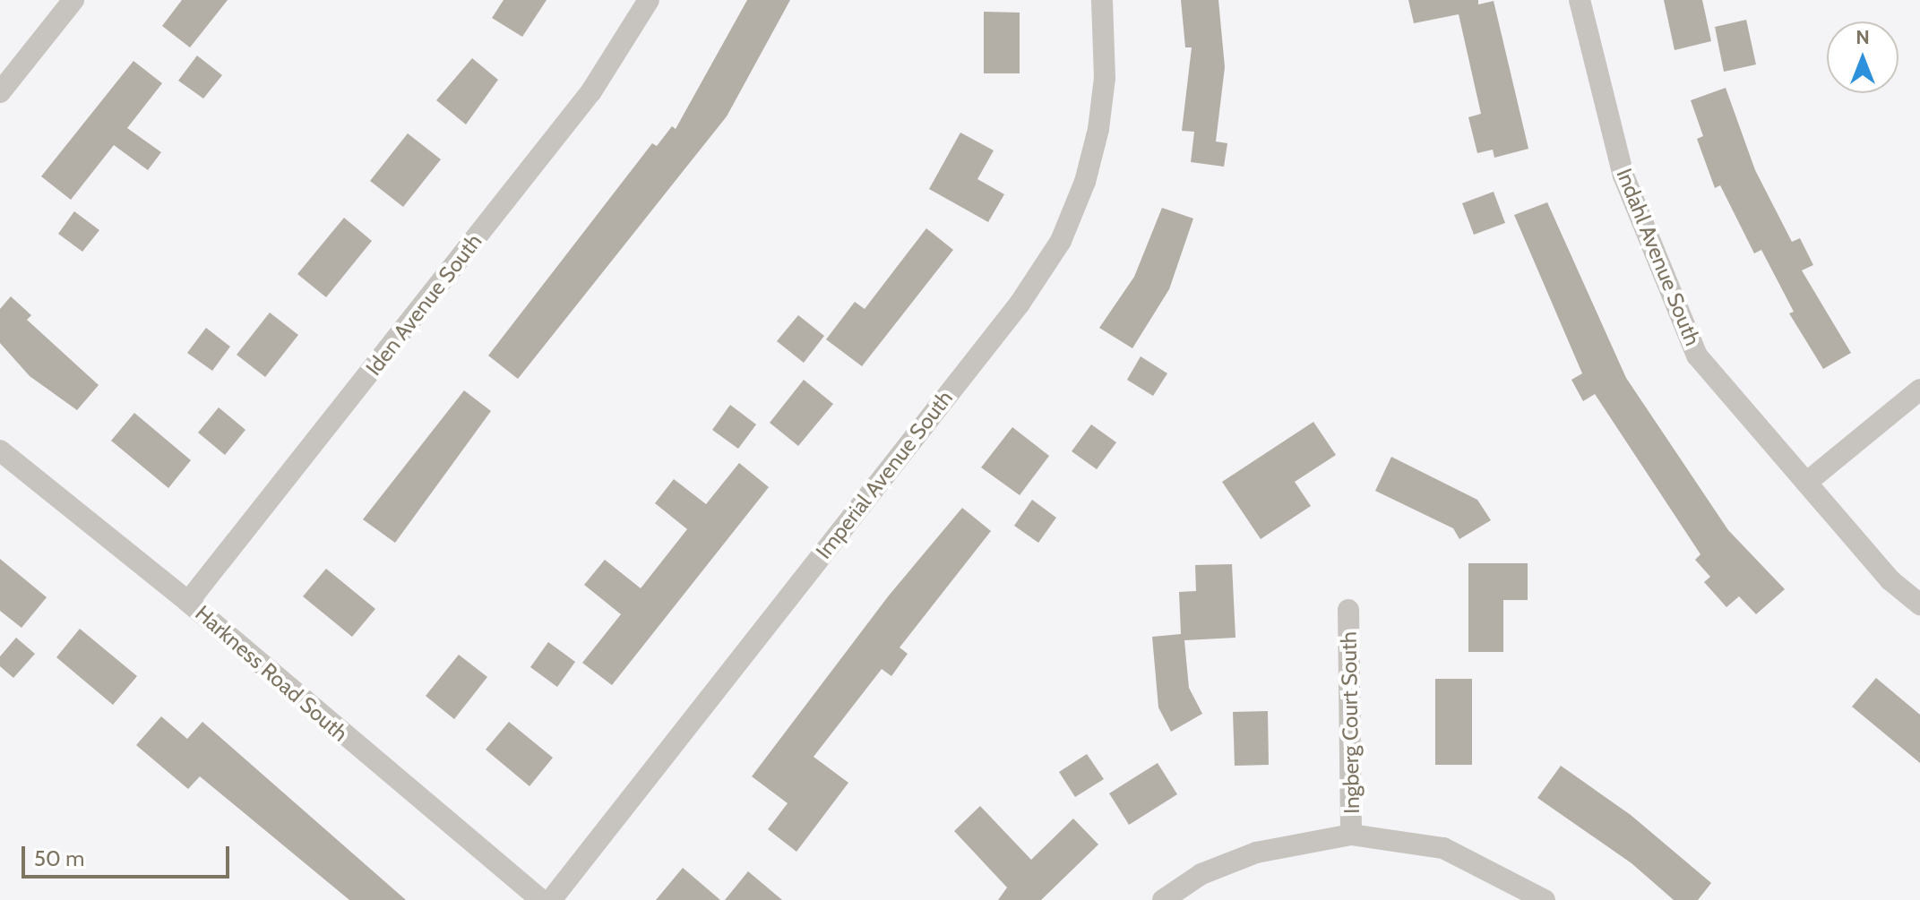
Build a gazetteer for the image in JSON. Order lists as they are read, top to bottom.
{
  "streets": {
    "street": [
      "Indahl Avenue South",
      "Iden Avenue South",
      "Imperial Avenue South",
      "Harkness Road South",
      "Ingberg Court South"
    ]
  },
  "crossings": [
    ["Iden Avenue South", "Harkness Road South"]
  ],
  "scale_bar": "50 m",
  "north": "top"
}
